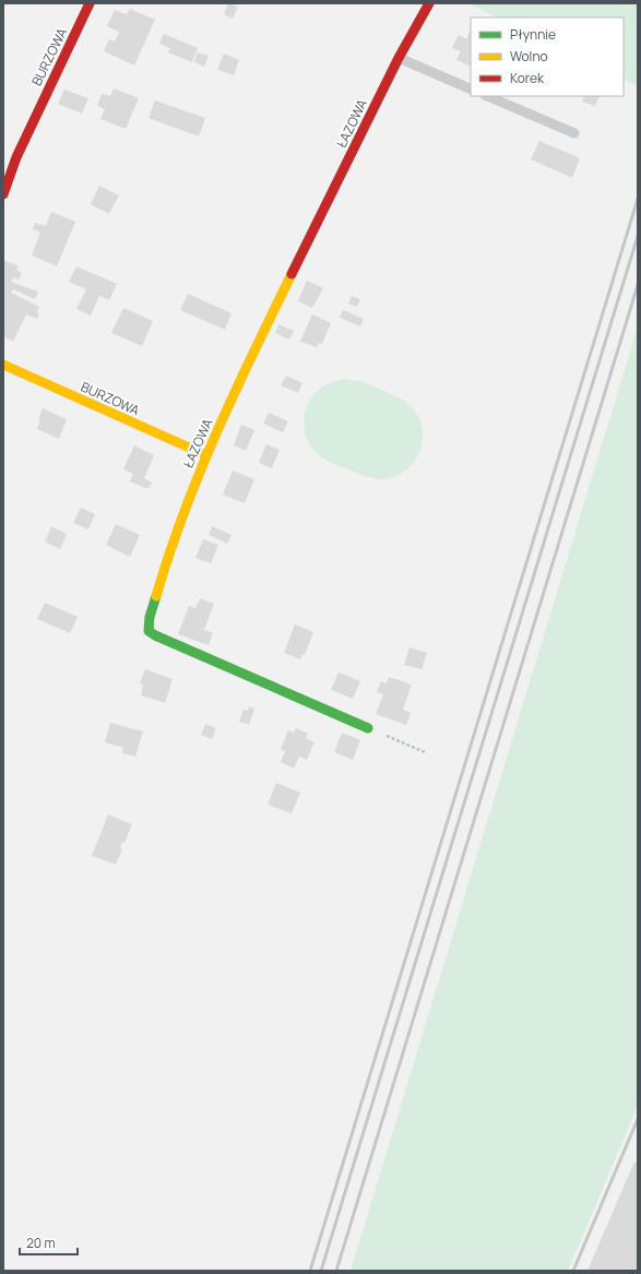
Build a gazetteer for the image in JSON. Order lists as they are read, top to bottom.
{
  "streets": {
    "street": ["BURZOWA", "ŁAZOWA"]
  },
  "crossings": [
    ["BURZOWA", "ŁAZOWA"]
  ],
  "legend": ["Płynnie", "Wolno", "Korek"],
  "scale_bar": "20 m"
}
